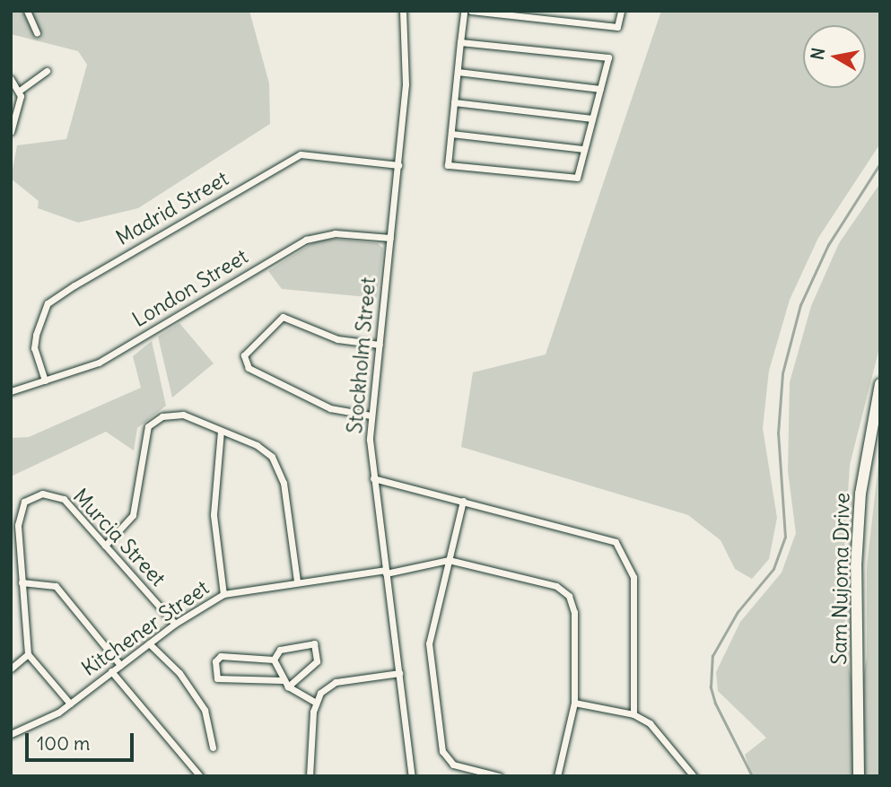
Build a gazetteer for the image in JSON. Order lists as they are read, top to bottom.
{
  "streets": {
    "main road": ["Sam Nujoma Drive"],
    "street": [
      "Madrid Street",
      "London Street",
      "Stockholm Street",
      "Murcia Street",
      "Kitchener Street"
    ]
  },
  "crossings": [
    ["Madrid Street", "London Street"],
    ["Madrid Street", "Stockholm Street"],
    ["London Street", "Stockholm Street"],
    ["Stockholm Street", "Kitchener Street"],
    ["Murcia Street", "Kitchener Street"]
  ],
  "scale_bar": "100 m",
  "north": "left"
}
